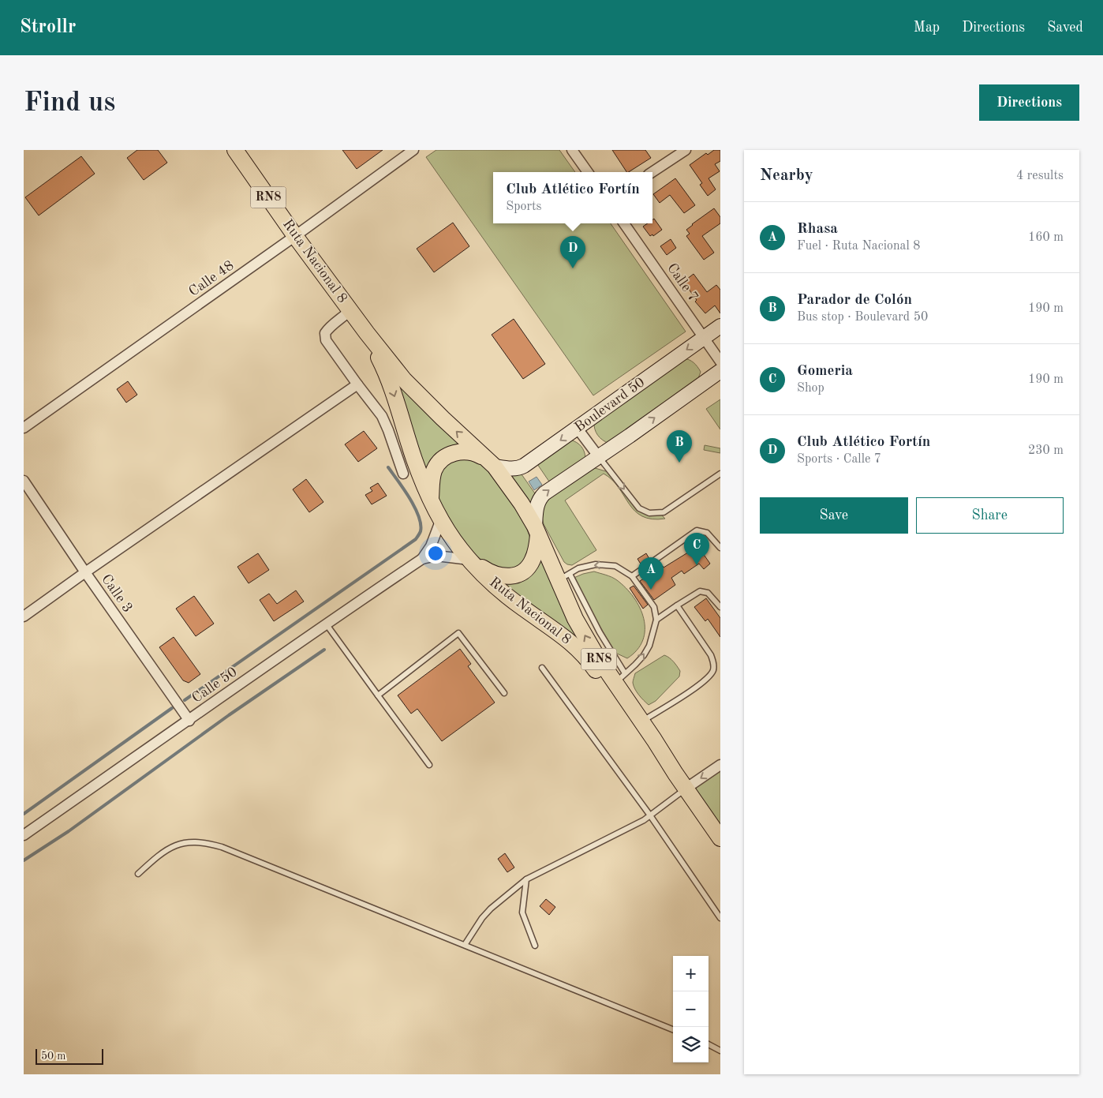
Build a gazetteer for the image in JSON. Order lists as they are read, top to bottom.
{
  "streets": {
    "highway": ["RN8", "Ruta Nacional 8"],
    "main road": ["Boulevard 50"],
    "street": [
      "Calle 48",
      "Calle 7",
      "Calle 3",
      "Calle 50"
    ]
  },
  "crossings": [
    ["Ruta Nacional 8", "Calle 48"],
    ["Ruta Nacional 8", "Boulevard 50"],
    ["Ruta Nacional 8", "Calle 50"],
    ["Calle 7", "Boulevard 50"],
    ["Boulevard 50", "Calle 50"],
    ["Calle 3", "Calle 50"]
  ],
  "scale_bar": "50 m",
  "page": {
    "header": "Strollr",
    "nav": ["Map", "Directions", "Saved"],
    "buttons": [
      "Directions",
      ["Save", "Share"]
    ],
    "title": "Find us",
    "heading": ["Nearby", "4 results"],
    "popup": ["Club Atlético Fortín", "Sports"],
    "list": [
      {
        "mark": "A",
        "name": "Rhasa",
        "note": "Fuel · Ruta Nacional 8",
        "value": "160 m"
      },
      {
        "mark": "B",
        "name": "Parador de Colón",
        "note": "Bus stop · Boulevard 50",
        "value": "190 m"
      },
      {
        "mark": "C",
        "name": "Gomeria",
        "note": "Shop",
        "value": "190 m"
      },
      {
        "mark": "D",
        "name": "Club Atlético Fortín",
        "note": "Sports · Calle 7",
        "value": "230 m"
      }
    ],
    "pins": [
      "D",
      "B",
      "C",
      "A"
    ],
    "map_buttons": ["+", "−"],
    "scale": "50 m"
  }
}
